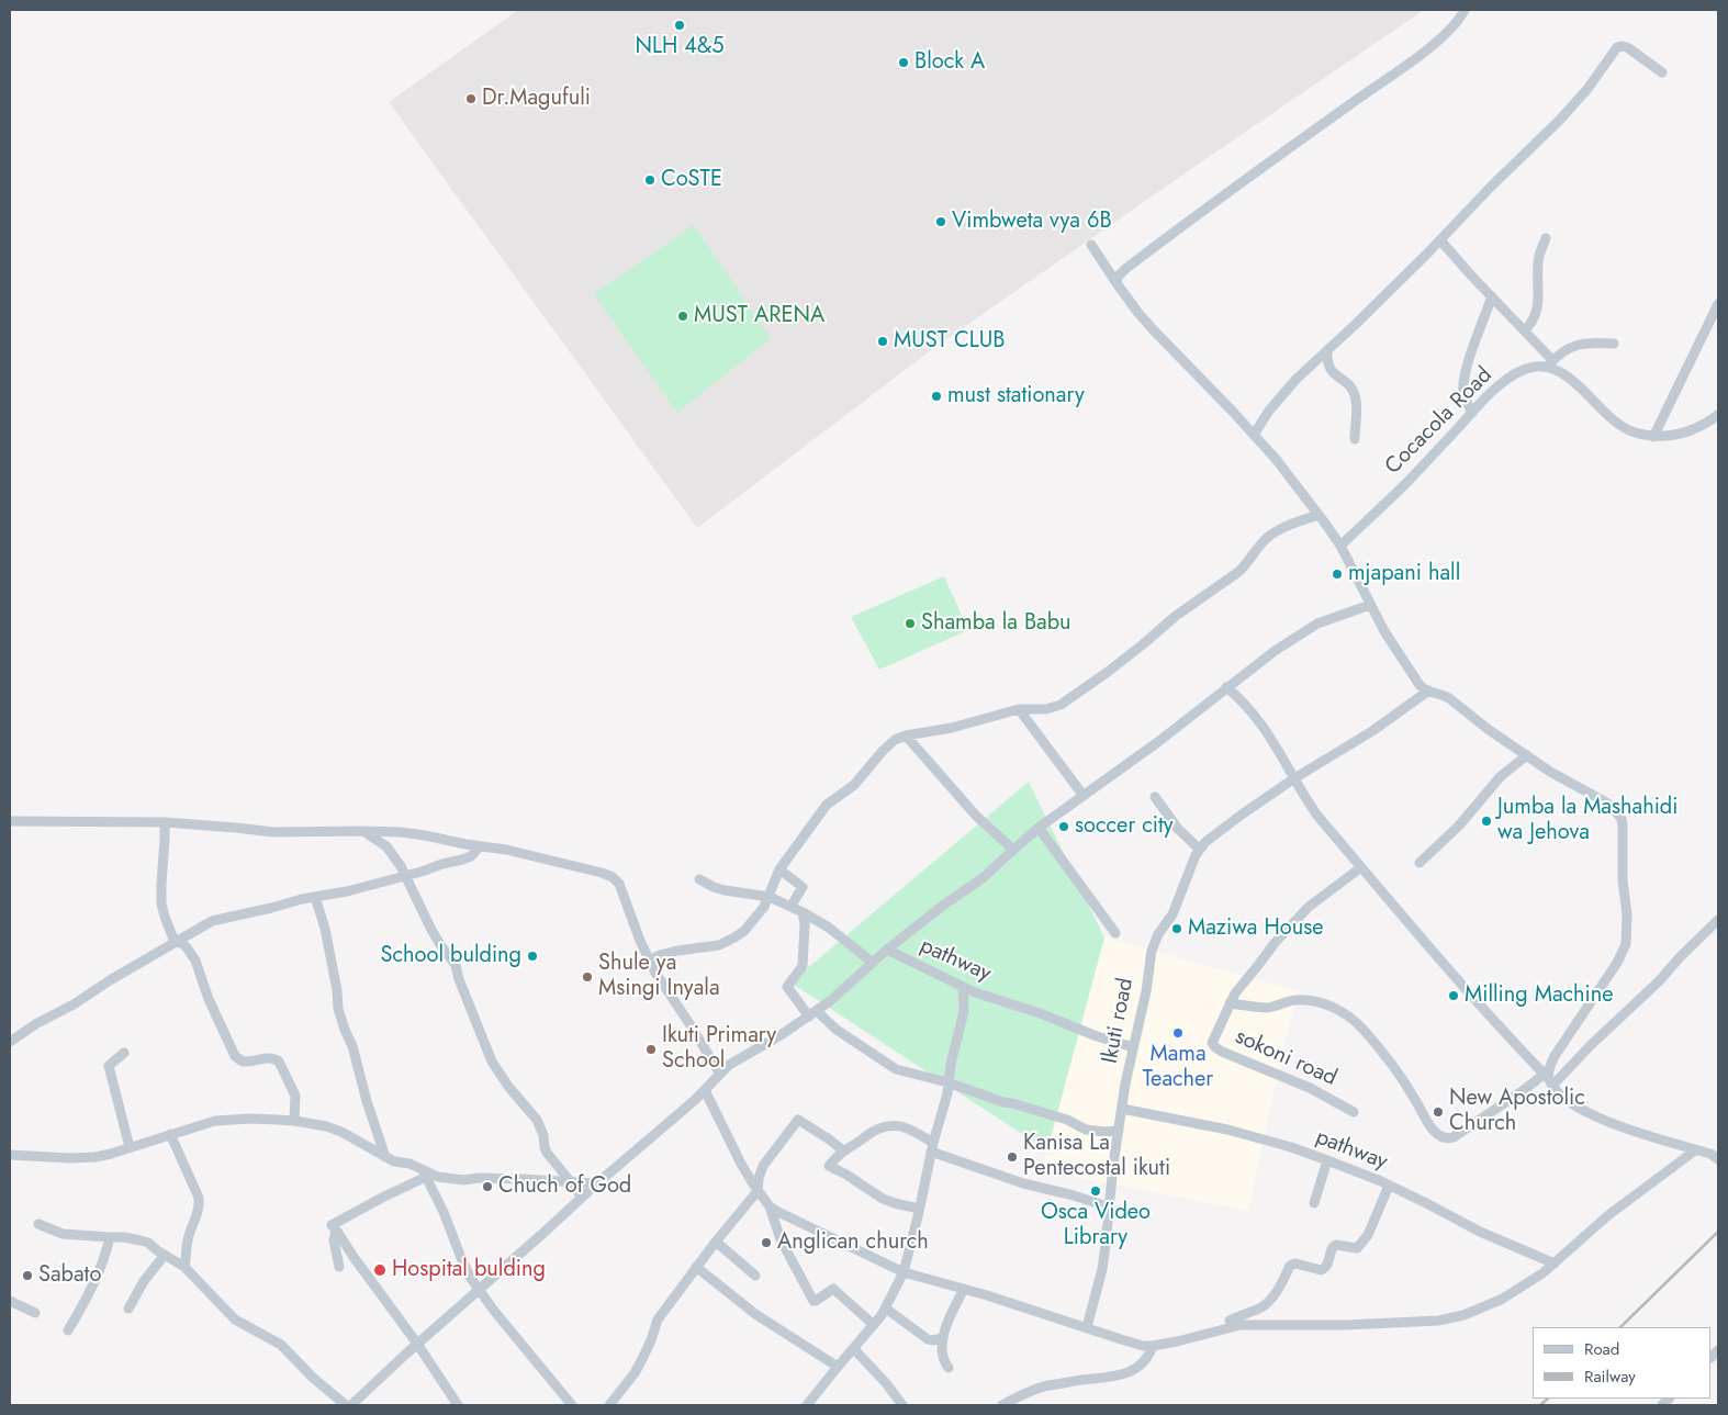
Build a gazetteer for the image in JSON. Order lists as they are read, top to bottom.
{
  "streets": {
    "street": [
      "Cocacola Road",
      "pathway",
      "Ikuti road",
      "sokoni road"
    ]
  },
  "crossings": [
    ["pathway", "Ikuti road"]
  ],
  "places": [
    "NLH 4&5",
    "Block A",
    "Dr.Magufuli",
    "CoSTE",
    "Vimbweta vya 6B",
    "MUST ARENA",
    "MUST CLUB",
    "must stationary",
    "mjapani hall",
    "Shamba la Babu",
    "Jumba la Mashahidi wa Jehova",
    "soccer city",
    "Maziwa House",
    "School bulding",
    "Shule ya Msingi Inyala",
    "Milling Machine",
    "Mama Teacher",
    "Ikuti Primary School",
    "New Apostolic Church",
    "Kanisa La Pentecostal ikuti",
    "Chuch of God",
    "Osca Video Library",
    "Anglican church",
    "Hospital bulding",
    "Sabato"
  ],
  "legend": ["Road", "Railway"]
}
